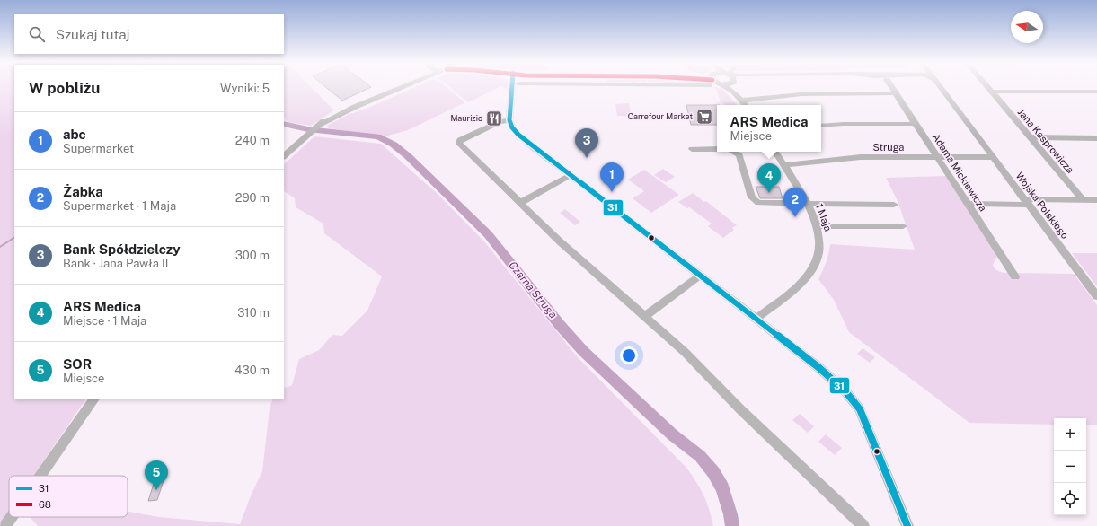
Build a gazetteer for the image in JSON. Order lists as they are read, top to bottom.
{
  "streets": {
    "street": [
      "Jana Kasprowicza",
      "Struga",
      "Adama Mickiewicza",
      "Wojska Polskiego",
      "1 Maja"
    ]
  },
  "crossings": [
    ["Struga", "Adama Mickiewicza"],
    ["Struga", "Wojska Polskiego"],
    ["Struga", "1 Maja"]
  ],
  "water": ["Czarna Struga"],
  "places": {
    "supermarket": ["Carrefour Market"],
    "restaurant": ["Maurizio"]
  },
  "lines": ["transit line 31"],
  "legend": ["31", "68"],
  "north": "left",
  "page": {
    "search": "Szukaj tutaj",
    "heading": ["W pobliżu", "Wyniki: 5"],
    "popup": ["ARS Medica", "Miejsce"],
    "list": [
      {
        "mark": "1",
        "name": "abc",
        "note": "Supermarket",
        "value": "240 m"
      },
      {
        "mark": "2",
        "name": "Żabka",
        "note": "Supermarket · 1 Maja",
        "value": "290 m"
      },
      {
        "mark": "3",
        "name": "Bank Spółdzielczy",
        "note": "Bank · Jana Pawła II",
        "value": "300 m"
      },
      {
        "mark": "4",
        "name": "ARS Medica",
        "note": "Miejsce · 1 Maja",
        "value": "310 m"
      },
      {
        "mark": "5",
        "name": "SOR",
        "note": "Miejsce",
        "value": "430 m"
      }
    ],
    "pins": [
      "3",
      "1",
      "4",
      "2",
      "5"
    ],
    "map_buttons": ["+", "−"]
  }
}
